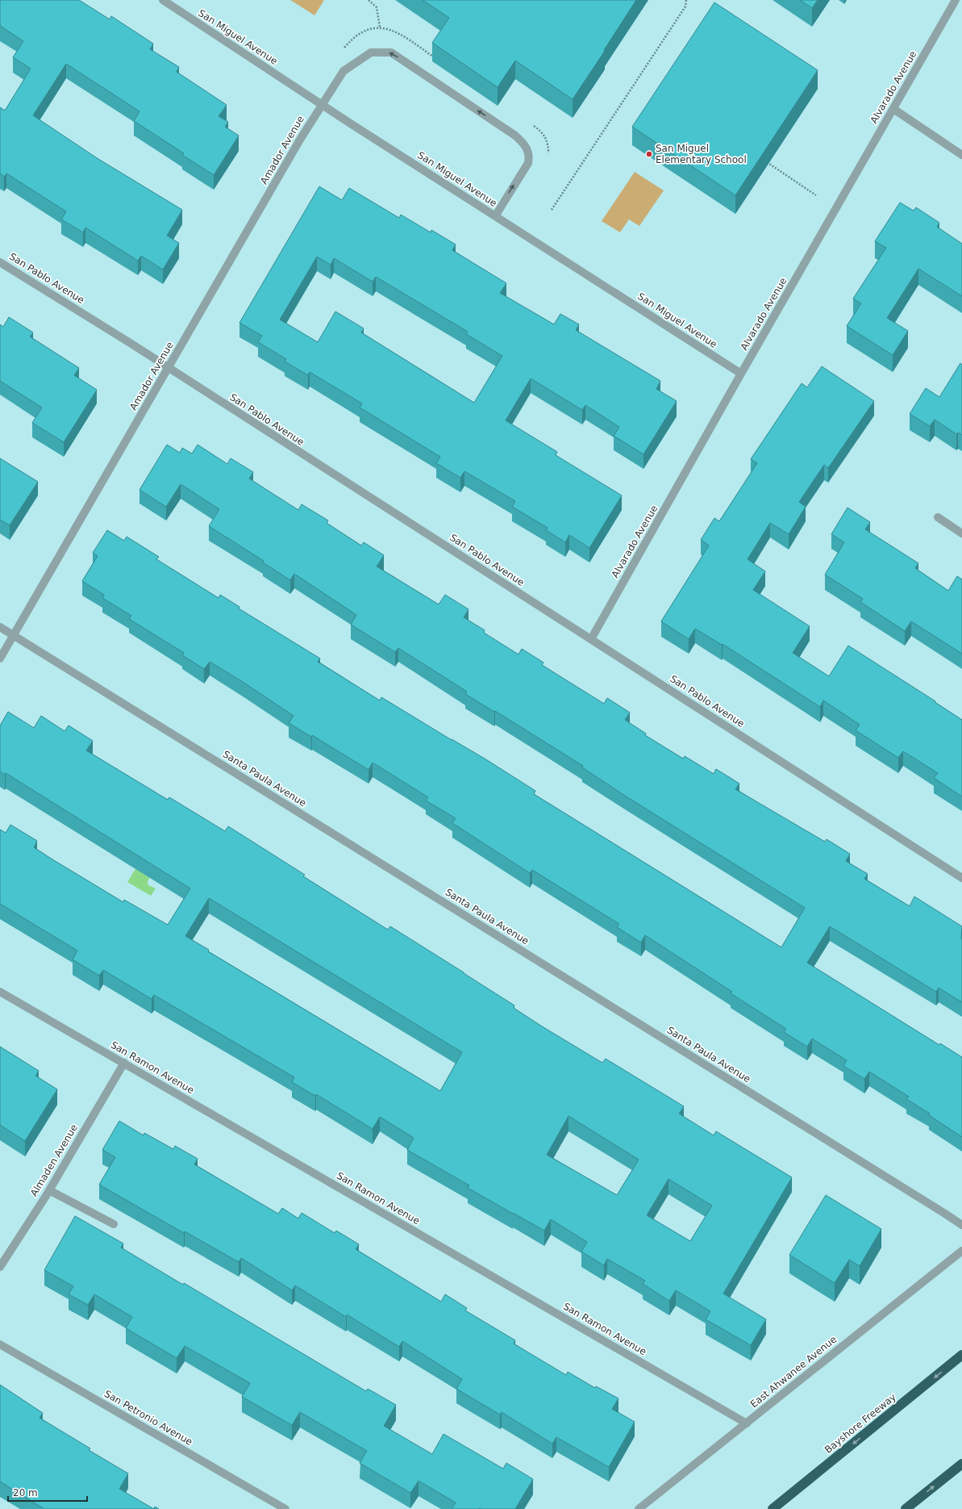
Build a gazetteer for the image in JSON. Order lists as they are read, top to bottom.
{
  "streets": {
    "highway": ["Bayshore Freeway"],
    "street": [
      "San Miguel Avenue",
      "Alvarado Avenue",
      "Amador Avenue",
      "San Pablo Avenue",
      "Santa Paula Avenue",
      "San Ramon Avenue",
      "Almaden Avenue",
      "East Ahwanee Avenue",
      "San Petronio Avenue"
    ]
  },
  "crossings": [
    ["San Miguel Avenue", "Alvarado Avenue"],
    ["San Miguel Avenue", "Amador Avenue"],
    ["Alvarado Avenue", "San Pablo Avenue"],
    ["Amador Avenue", "San Pablo Avenue"],
    ["Amador Avenue", "Santa Paula Avenue"],
    ["San Ramon Avenue", "Almaden Avenue"],
    ["San Ramon Avenue", "East Ahwanee Avenue"]
  ],
  "one_way": ["Bayshore Freeway"],
  "places": ["San Miguel Elementary School"],
  "scale_bar": "20 m"
}
